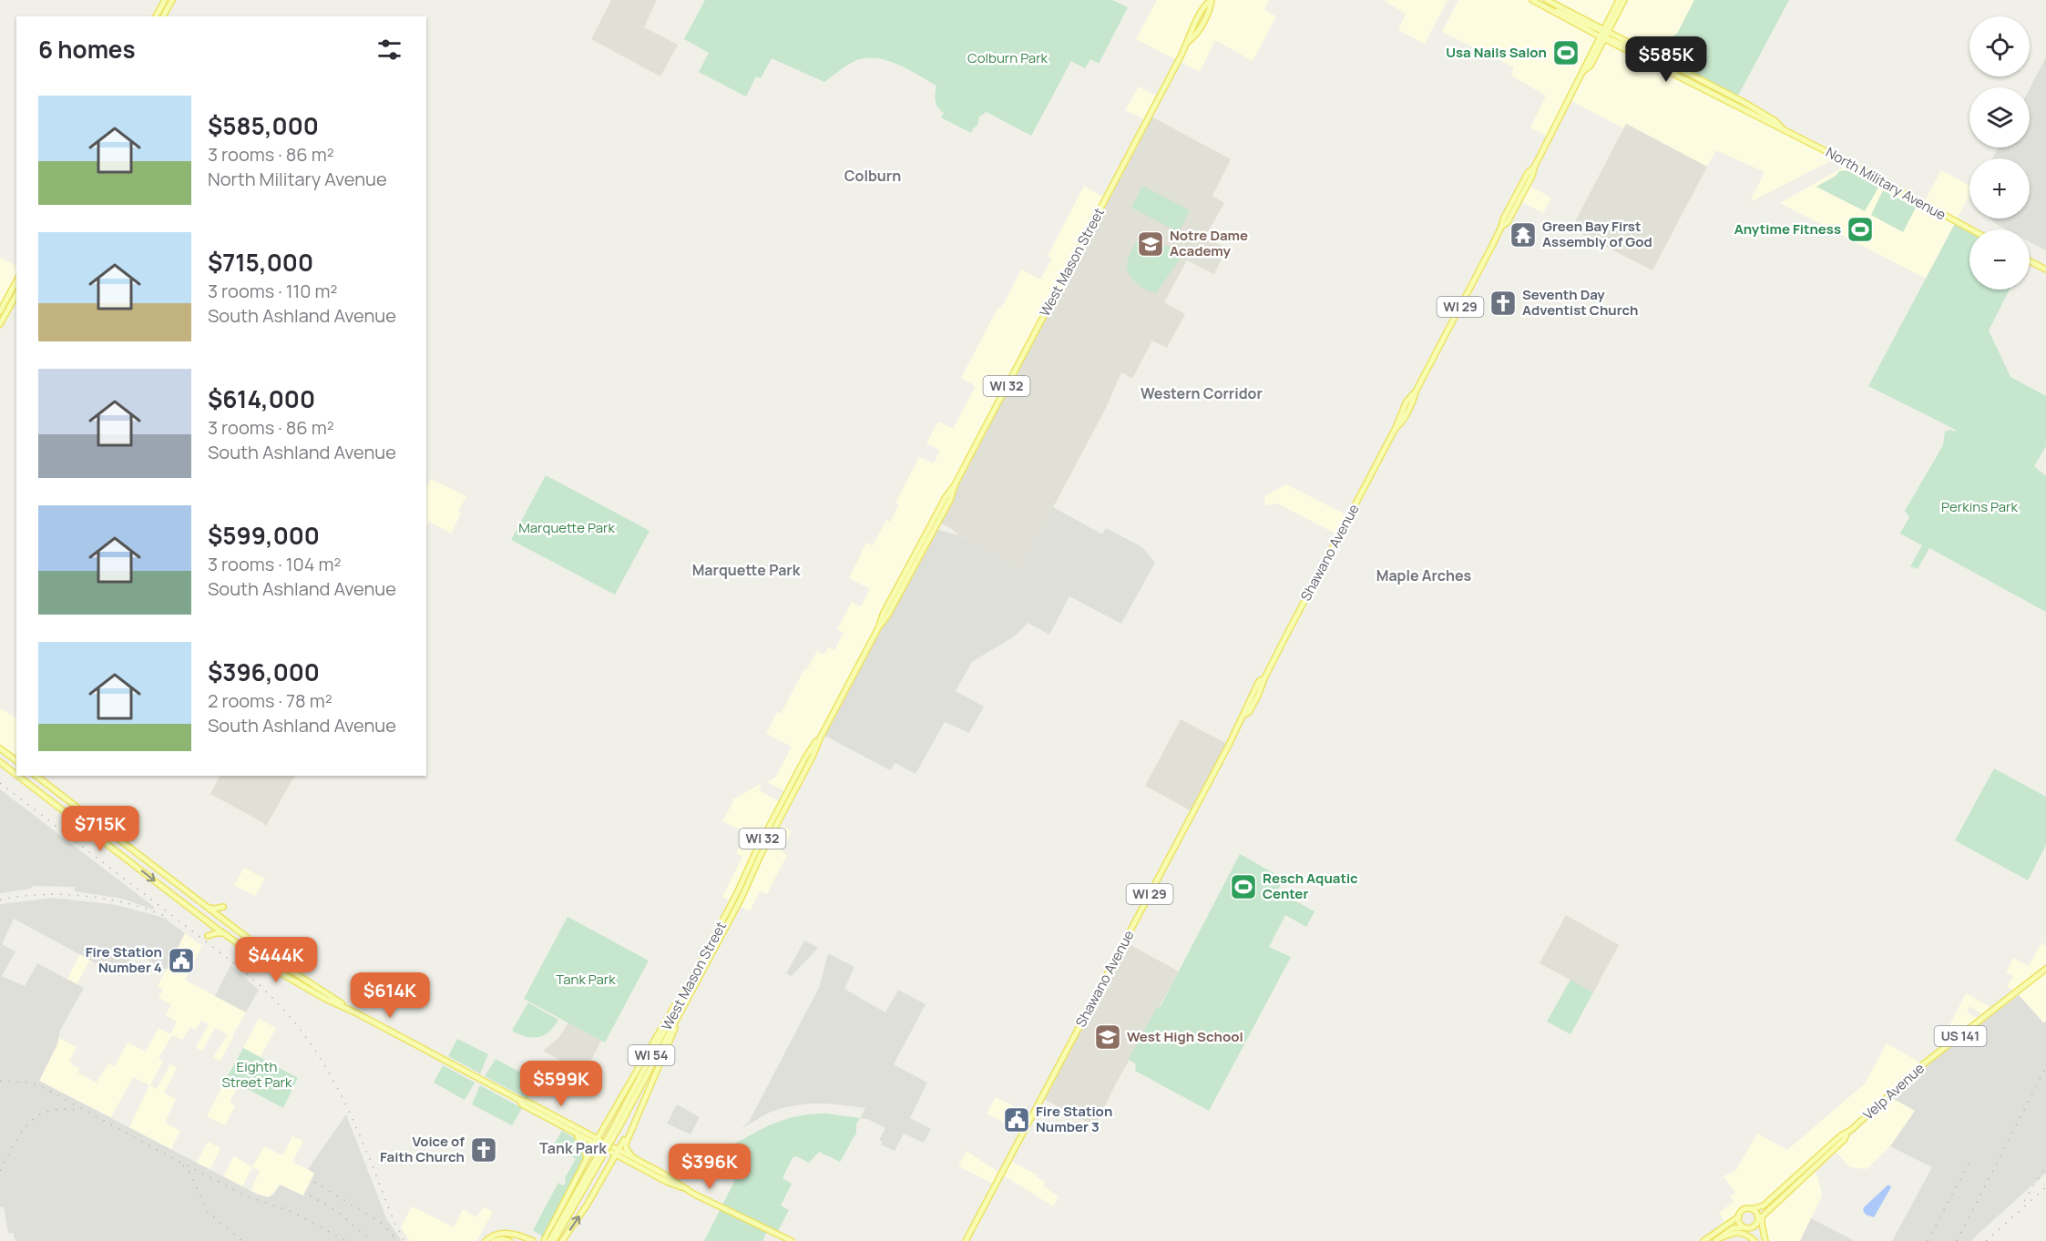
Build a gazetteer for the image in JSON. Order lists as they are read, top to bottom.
{
  "streets": {
    "main road": [
      "North Military Avenue",
      "West Mason Street",
      "WI 29",
      "WI 32",
      "Shawano Avenue",
      "US 141",
      "WI 54",
      "Velp Avenue"
    ]
  },
  "crossings": [
    ["North Military Avenue", "Shawano Avenue"],
    ["West Mason Street", "WI 32"]
  ],
  "districts": [
    "Colburn",
    "Western Corridor",
    "Marquette Park",
    "Maple Arches",
    "Tank Park"
  ],
  "parks": [
    "Colburn Park",
    "Perkins Park",
    "Marquette Park",
    "Tank Park",
    "Eighth Street Park"
  ],
  "places": {
    "sports": ["Usa Nails Salon", "Anytime Fitness", "Resch Aquatic Center"],
    "temple": ["Green Bay First Assembly of God"],
    "school or university": ["Notre Dame Academy", "West High School"],
    "church": ["Seventh Day Adventist Church", "Voice of Faith Church"],
    "public building": ["Fire Station Number 4", "Fire Station Number 3"]
  },
  "page": {
    "map_buttons": ["+", "−"],
    "heading": "6 homes",
    "price": [
      "$585K",
      "$715K",
      "$444K",
      "$614K",
      "$599K",
      "$396K"
    ],
    "list": [
      {
        "name": "$585,000",
        "note": "3 rooms · 86 m² · North Military Avenue"
      },
      {
        "name": "$715,000",
        "note": "3 rooms · 110 m² · South Ashland Avenue"
      },
      {
        "name": "$614,000",
        "note": "3 rooms · 86 m² · South Ashland Avenue"
      },
      {
        "name": "$599,000",
        "note": "3 rooms · 104 m² · South Ashland Avenue"
      },
      {
        "name": "$396,000",
        "note": "2 rooms · 78 m² · South Ashland Avenue"
      }
    ]
  }
}
